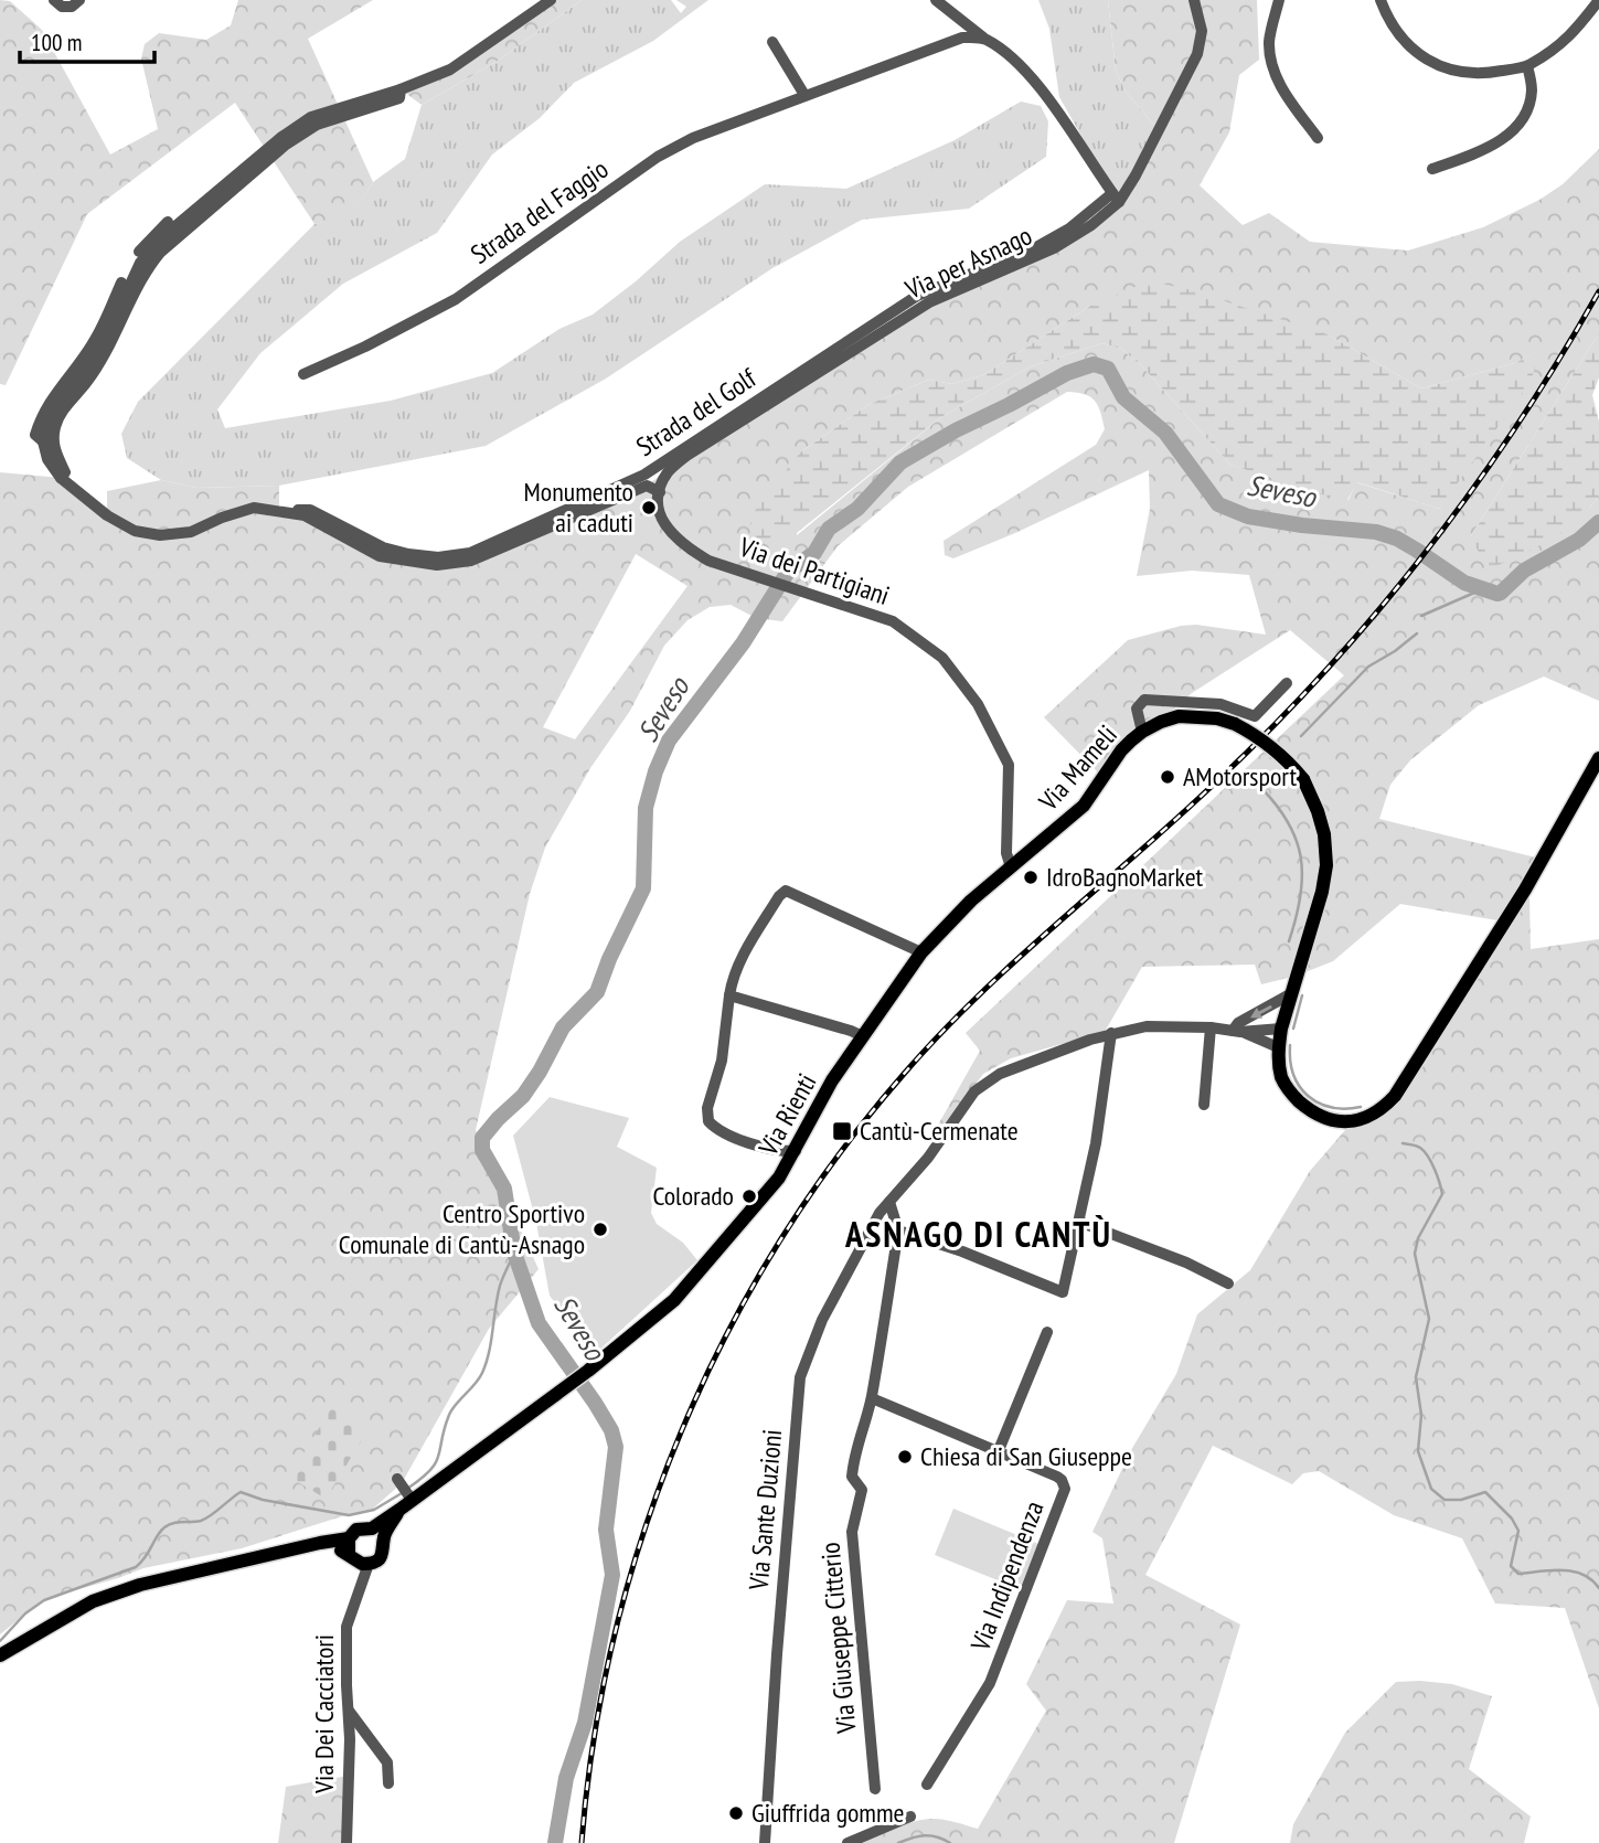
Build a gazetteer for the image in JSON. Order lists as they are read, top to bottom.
{
  "streets": {
    "main road": ["Via Mameli", "Via Rienti"],
    "street": [
      "Strada del Faggio",
      "Via per Asnago",
      "Strada del Golf",
      "Via dei Partigiani",
      "Via Sante Duzioni",
      "Via Indipendenza",
      "Via Giuseppe Citterio",
      "Via Dei Cacciatori"
    ]
  },
  "crossings": [
    ["Via per Asnago", "Strada del Golf"],
    ["Via per Asnago", "Via dei Partigiani"],
    ["Strada del Golf", "Via dei Partigiani"],
    ["Via dei Partigiani", "Via Mameli"],
    ["Via dei Partigiani", "Via Rienti"],
    ["Via Mameli", "Via Rienti"],
    ["Via Rienti", "Via Dei Cacciatori"],
    ["Via Indipendenza", "Via Giuseppe Citterio"]
  ],
  "districts": ["ASNAGO DI CANTÙ"],
  "water": ["Seveso"],
  "places": {
    "other": [
      "Monumento ai caduti",
      "AMotorsport",
      "IdroBagnoMarket",
      "Colorado",
      "Centro Sportivo Comunale di Cantù-Asnago",
      "Chiesa di San Giuseppe",
      "Giuffrida gomme"
    ],
    "transit": ["Cantù-Cermenate"]
  },
  "scale_bar": "100 m"
}
